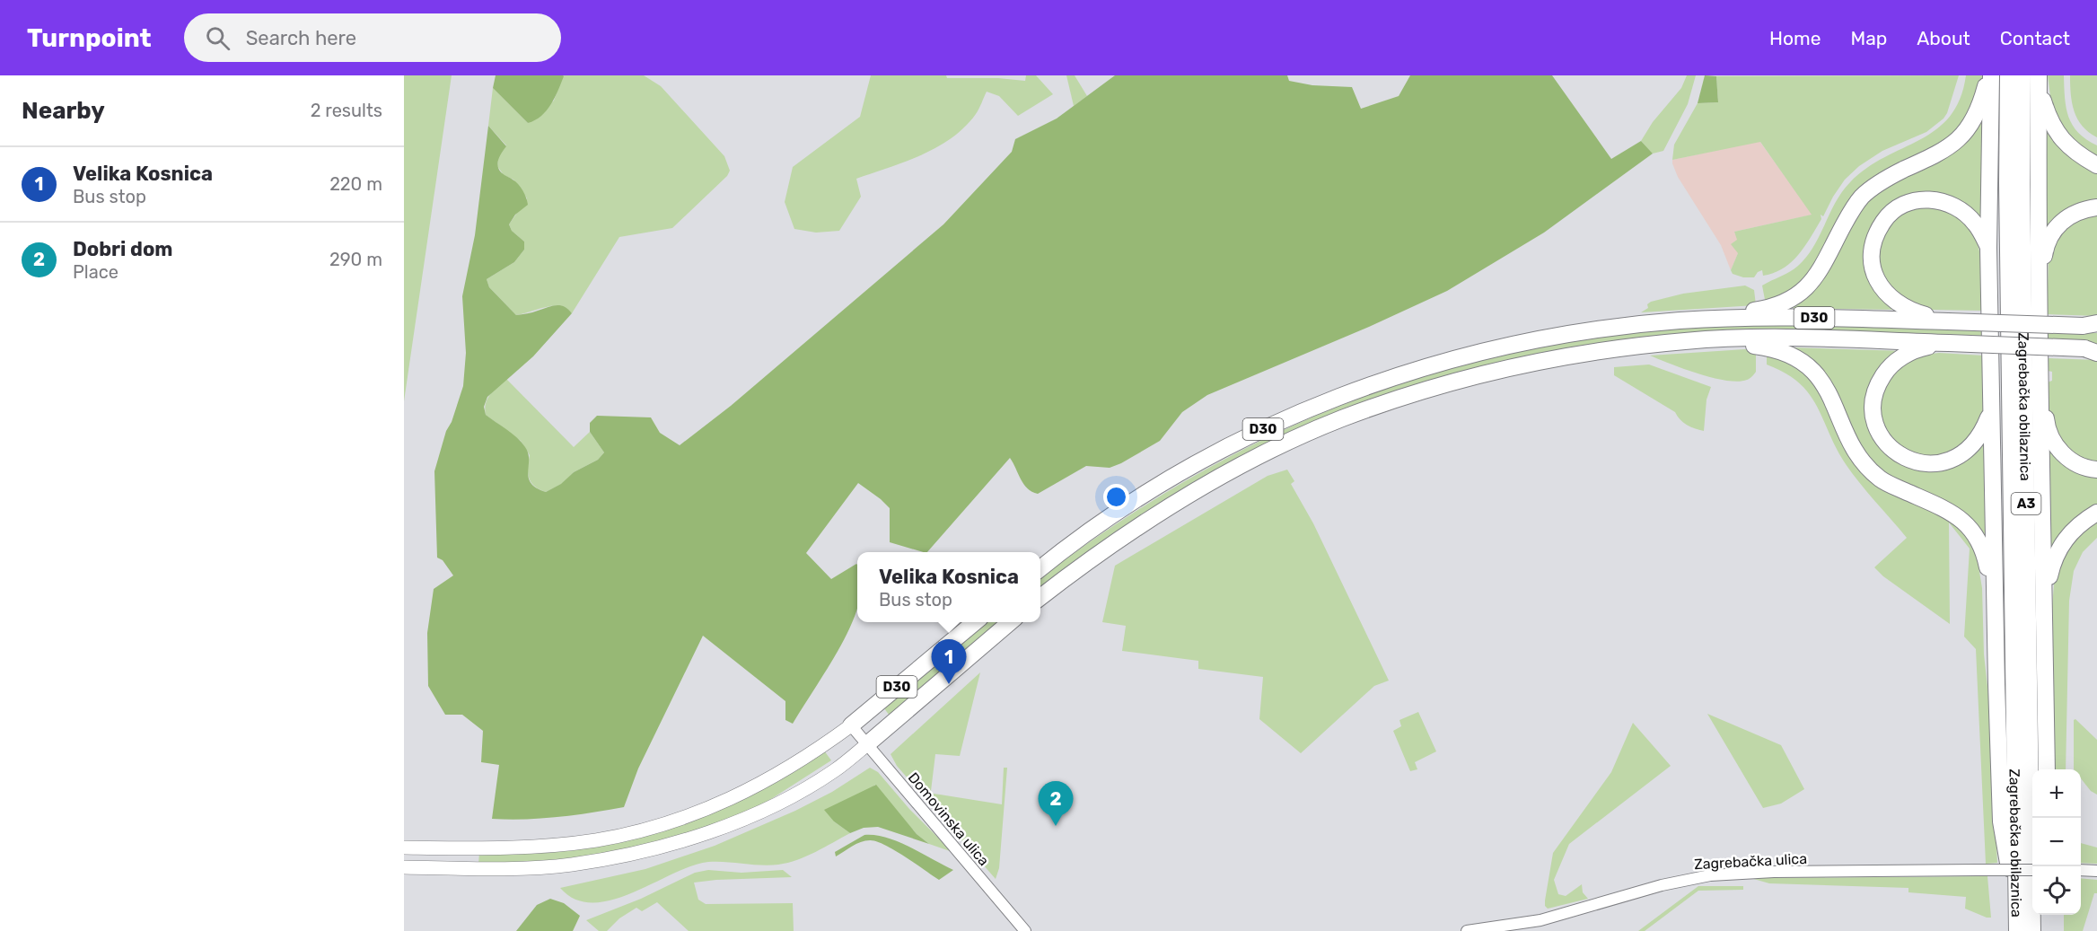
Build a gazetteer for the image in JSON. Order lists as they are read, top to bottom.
{
  "streets": {
    "highway": ["D30", "Zagrebačka obilaznica", "A3"],
    "street": ["Domovinska ulica", "Zagrebačka ulica"]
  },
  "crossings": [
    ["D30", "Domovinska ulica"]
  ],
  "page": {
    "header": "Turnpoint",
    "search": "Search here",
    "nav": [
      "Home",
      "Map",
      "About",
      "Contact"
    ],
    "heading": ["Nearby", "2 results"],
    "list": [
      {
        "mark": "1",
        "name": "Velika Kosnica",
        "note": "Bus stop",
        "value": "220 m"
      },
      {
        "mark": "2",
        "name": "Dobri dom",
        "note": "Place",
        "value": "290 m"
      }
    ],
    "popup": ["Velika Kosnica", "Bus stop"],
    "pins": ["1", "2"],
    "map_buttons": ["+", "−"]
  }
}
